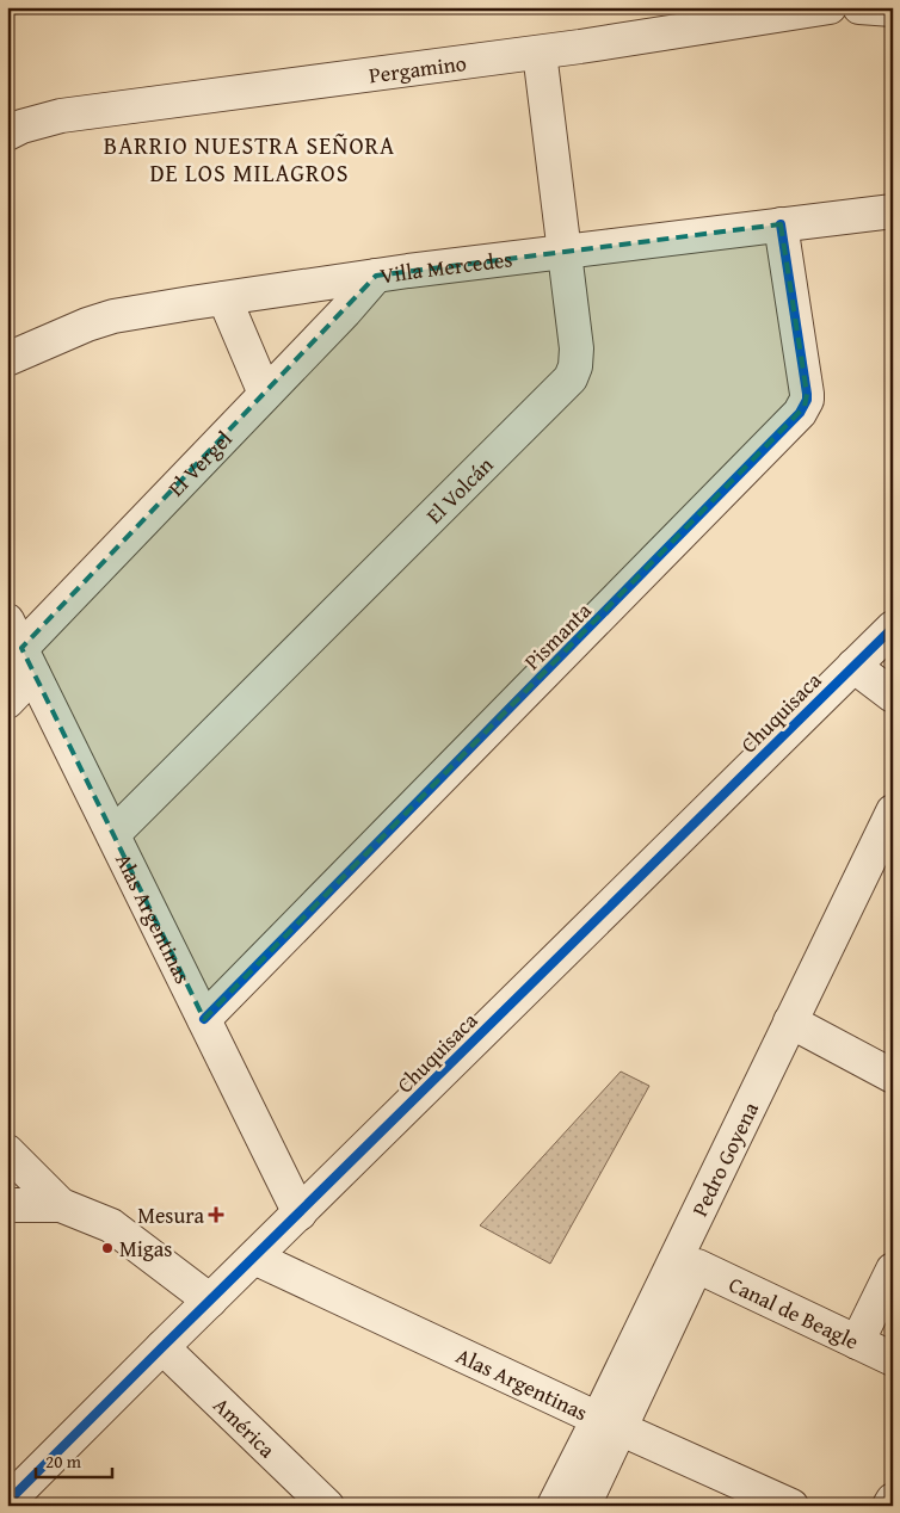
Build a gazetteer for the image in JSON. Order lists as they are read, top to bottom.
{
  "streets": {
    "street": [
      "Pergamino",
      "Villa Mercedes",
      "El Vergel",
      "El Volcán",
      "Pismanta",
      "Chuquisaca",
      "Alas Argentinas",
      "Pedro Goyena",
      "Canal de Beagle",
      "América"
    ]
  },
  "crossings": [
    ["Pergamino", "El Volcán"],
    ["Villa Mercedes", "El Vergel"],
    ["Villa Mercedes", "El Volcán"],
    ["Villa Mercedes", "Pismanta"],
    ["El Vergel", "Alas Argentinas"],
    ["El Volcán", "Alas Argentinas"],
    ["Pismanta", "Alas Argentinas"],
    ["Chuquisaca", "Alas Argentinas"],
    ["Chuquisaca", "América"],
    ["Alas Argentinas", "Pedro Goyena"],
    ["Pedro Goyena", "Canal de Beagle"]
  ],
  "districts": ["BARRIO NUESTRA SEÑORA DE LOS MILAGROS"],
  "places": {
    "health": ["Mesura"],
    "other": ["Migas"]
  },
  "scale_bar": "20 m"
}
